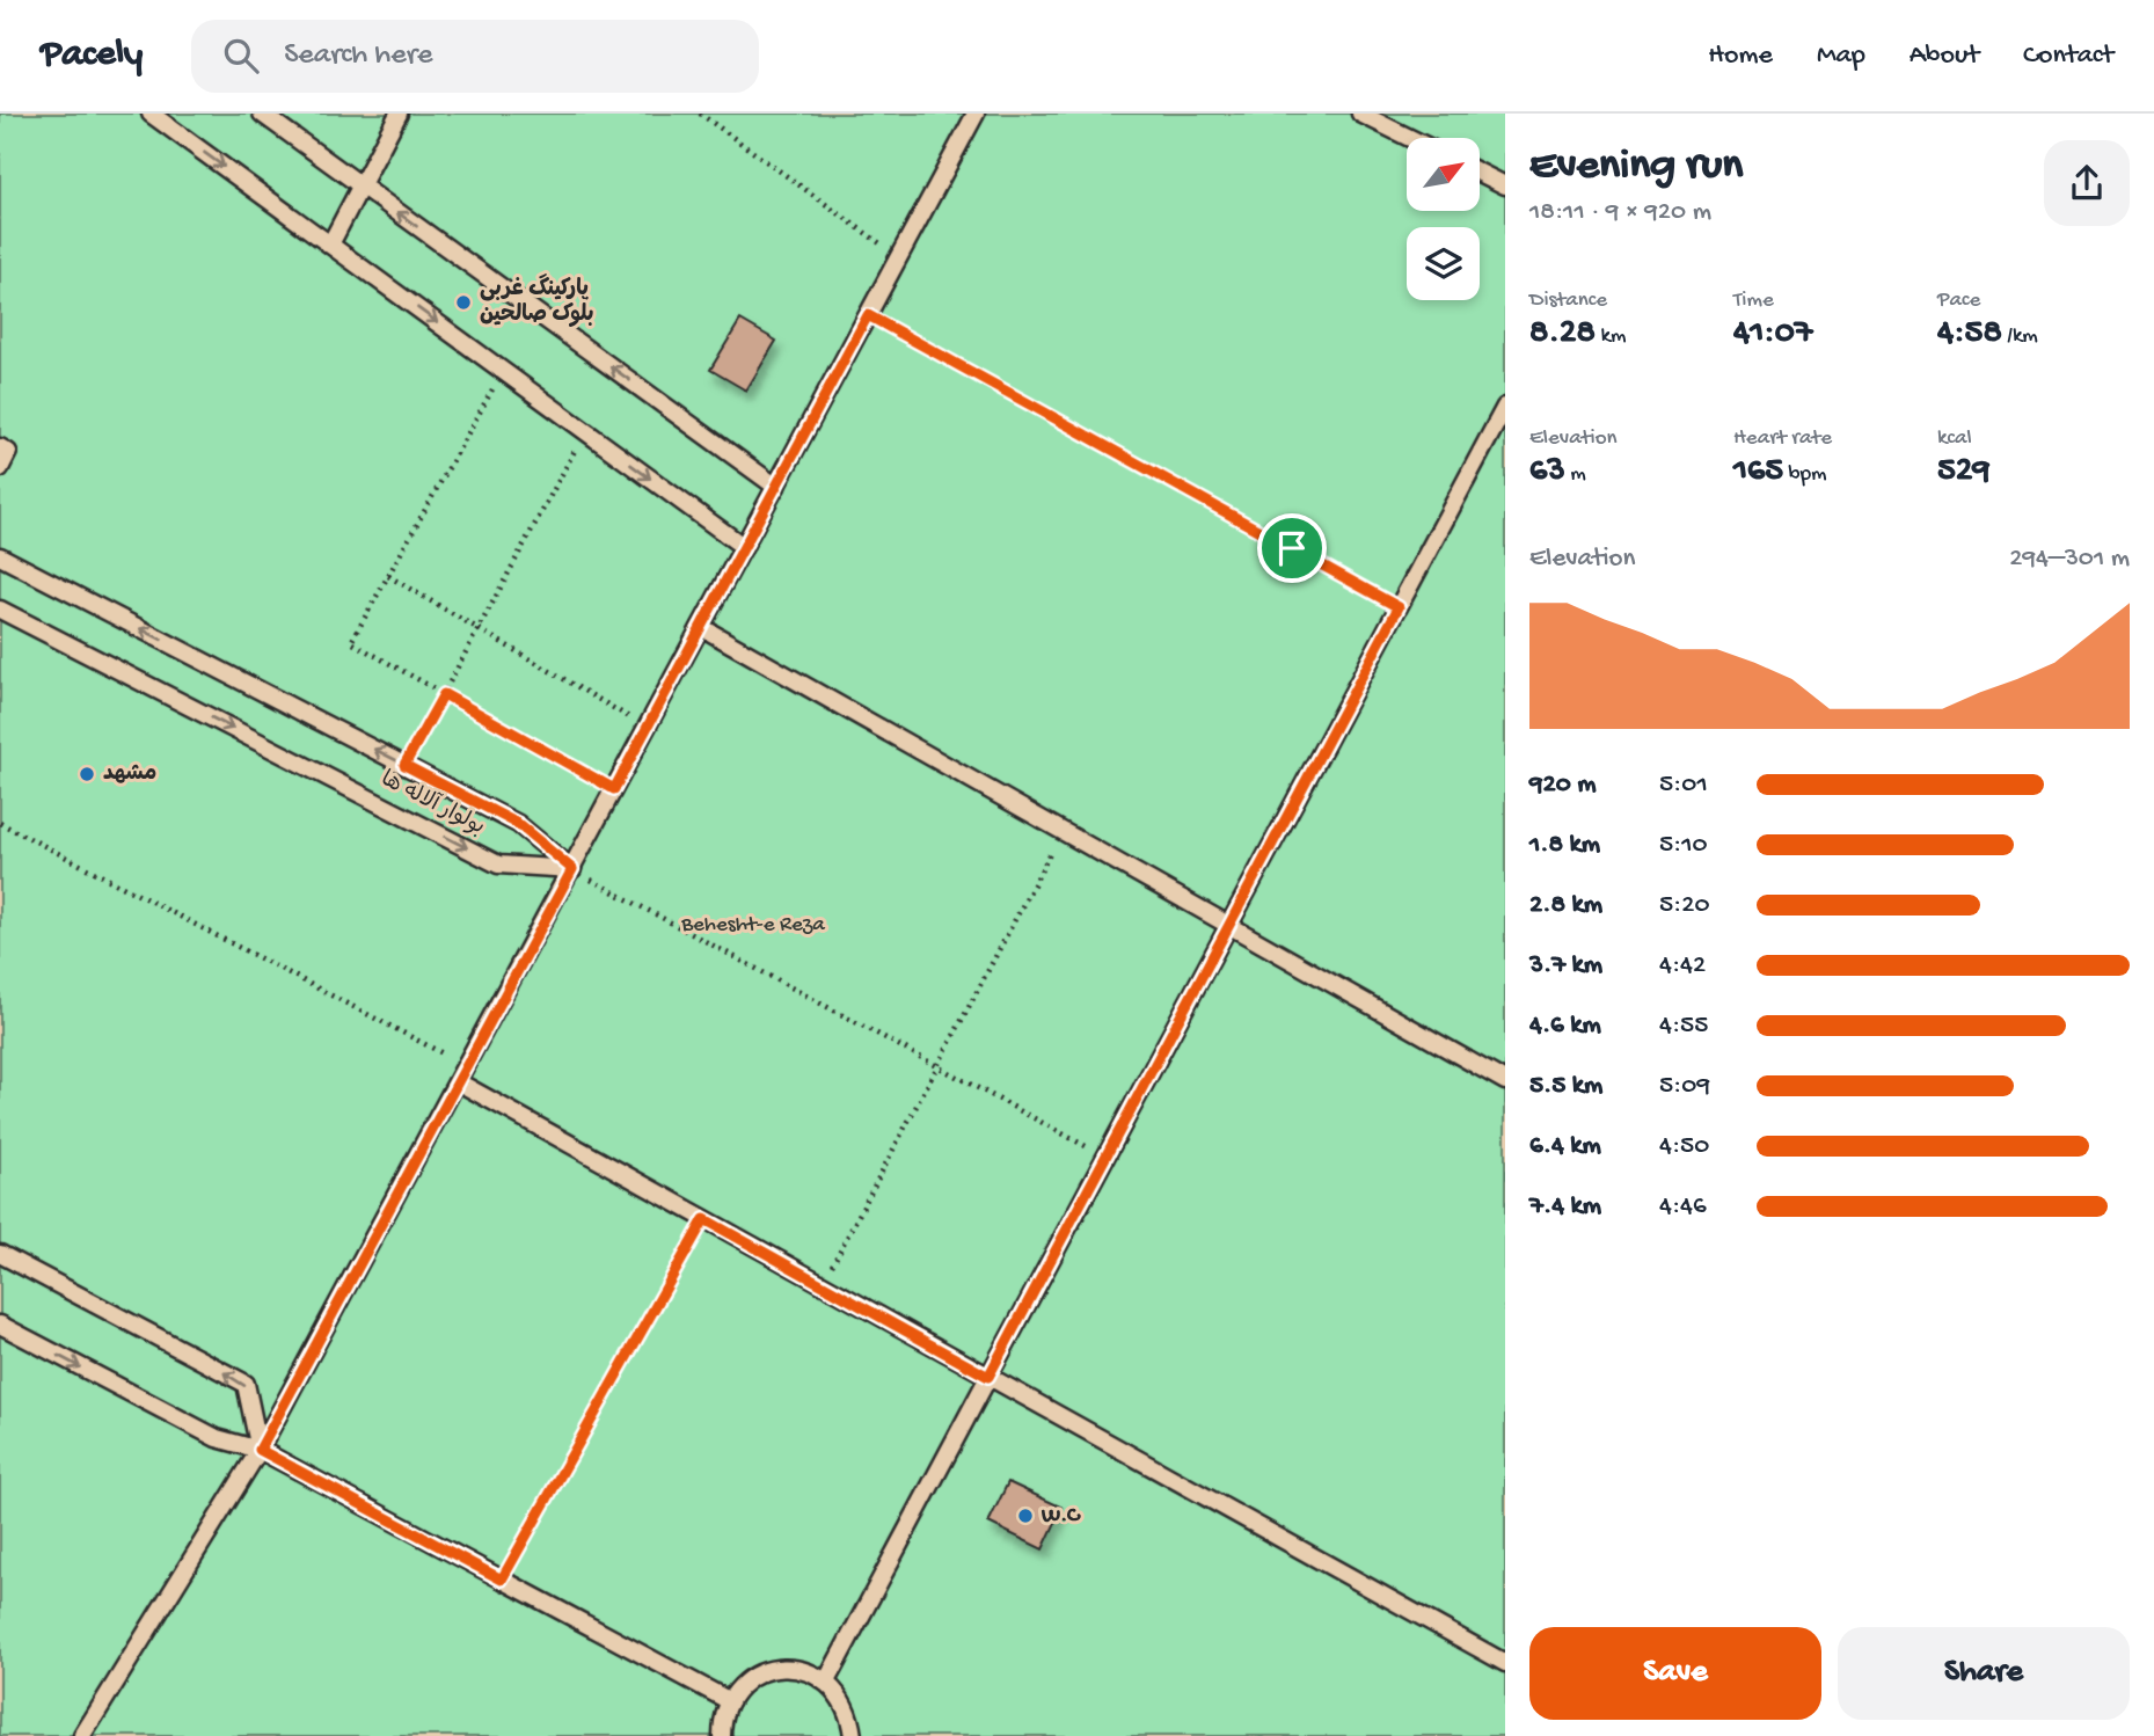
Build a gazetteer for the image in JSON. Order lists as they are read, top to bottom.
{
  "streets": {
    "lane": ["بولوار آلاله ها"]
  },
  "parks": ["Behesht-e Reza"],
  "places": ["پارکینگ غربی بلوک صالحین", "مشهد", "W.C"],
  "north": "top right",
  "page": {
    "header": "Pacely",
    "search": "Search here",
    "nav": [
      "Home",
      "Map",
      "About",
      "Contact"
    ],
    "heading": ["Evening run", "18:11 · 9 × 920 m"],
    "stats": [
      ["Distance", "8.28 km"],
      ["Time", "41:07"],
      ["Pace", "4:58 /km"],
      ["Elevation", "63 m"],
      ["Heart rate", "165 bpm"],
      ["kcal", "529"]
    ],
    "chart": ["Elevation", "294–301 m"],
    "list": [
      {
        "name": "920 m",
        "note": "5:01"
      },
      {
        "name": "1.8 km",
        "note": "5:10"
      },
      {
        "name": "2.8 km",
        "note": "5:20"
      },
      {
        "name": "3.7 km",
        "note": "4:42"
      },
      {
        "name": "4.6 km",
        "note": "4:55"
      },
      {
        "name": "5.5 km",
        "note": "5:09"
      },
      {
        "name": "6.4 km",
        "note": "4:50"
      },
      {
        "name": "7.4 km",
        "note": "4:46"
      }
    ],
    "buttons": ["Save", "Share"]
  }
}
